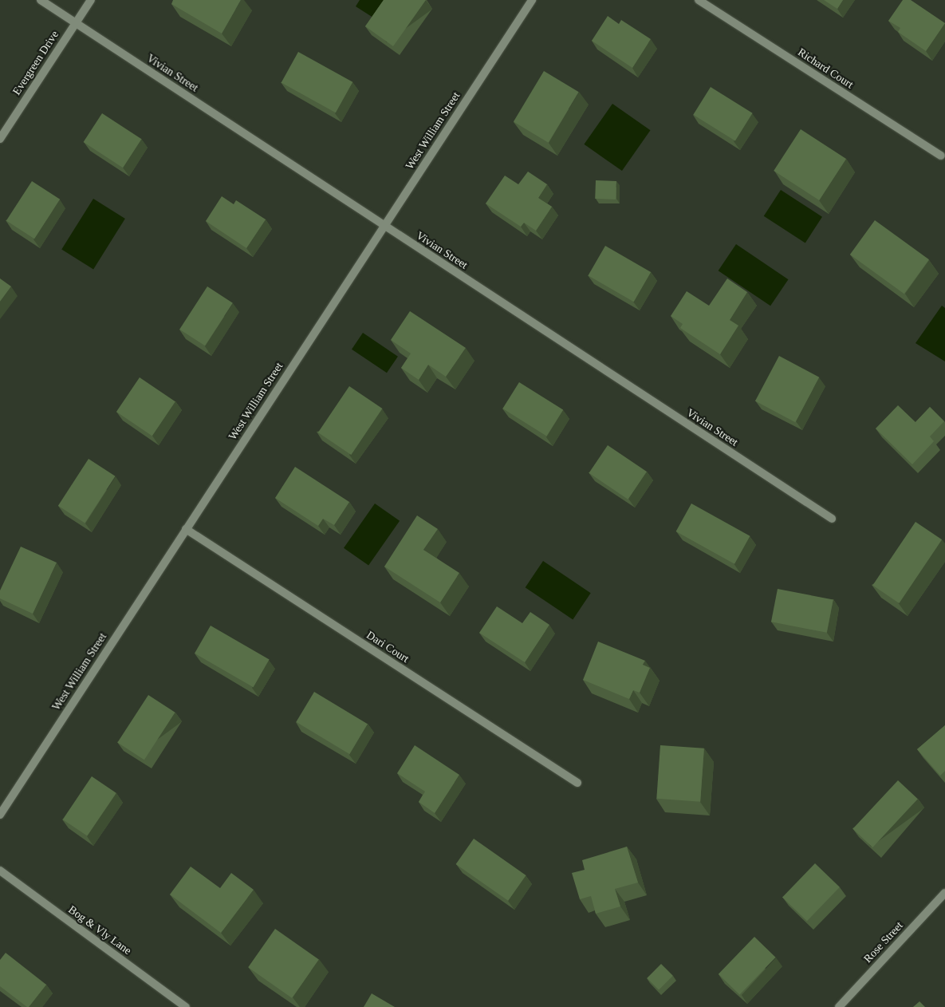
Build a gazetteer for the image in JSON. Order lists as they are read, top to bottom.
{
  "streets": {
    "street": [
      "Evergreen Drive",
      "Richard Court",
      "Vivian Street",
      "West William Street",
      "Dari Court",
      "Bog & Vly Lane",
      "Rose Street"
    ]
  },
  "crossings": [
    ["Evergreen Drive", "Vivian Street"],
    ["Vivian Street", "West William Street"],
    ["West William Street", "Dari Court"]
  ]
}
